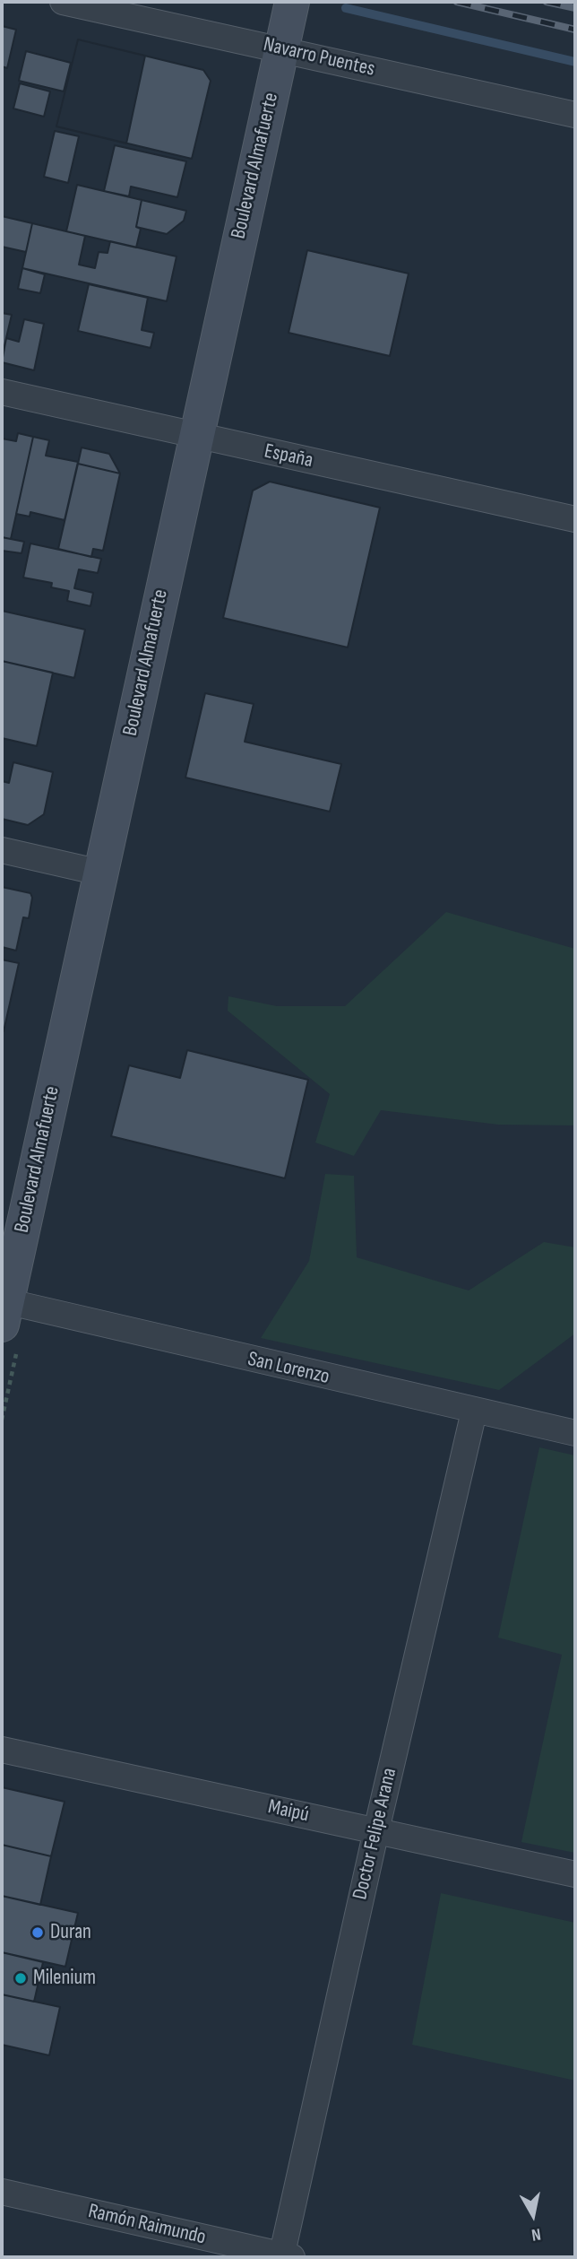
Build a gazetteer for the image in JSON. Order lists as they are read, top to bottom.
{
  "streets": {
    "main road": ["Boulevard Almafuerte"],
    "street": [
      "Navarro Puentes",
      "España",
      "San Lorenzo",
      "Maipú",
      "Doctor Felipe Arana",
      "Ramón Raimundo"
    ]
  },
  "crossings": [
    ["Navarro Puentes", "Boulevard Almafuerte"],
    ["Boulevard Almafuerte", "España"],
    ["Boulevard Almafuerte", "San Lorenzo"],
    ["San Lorenzo", "Doctor Felipe Arana"],
    ["Maipú", "Doctor Felipe Arana"],
    ["Doctor Felipe Arana", "Ramón Raimundo"]
  ],
  "places": ["Duran", "Milenium"],
  "north": "bottom"
}
